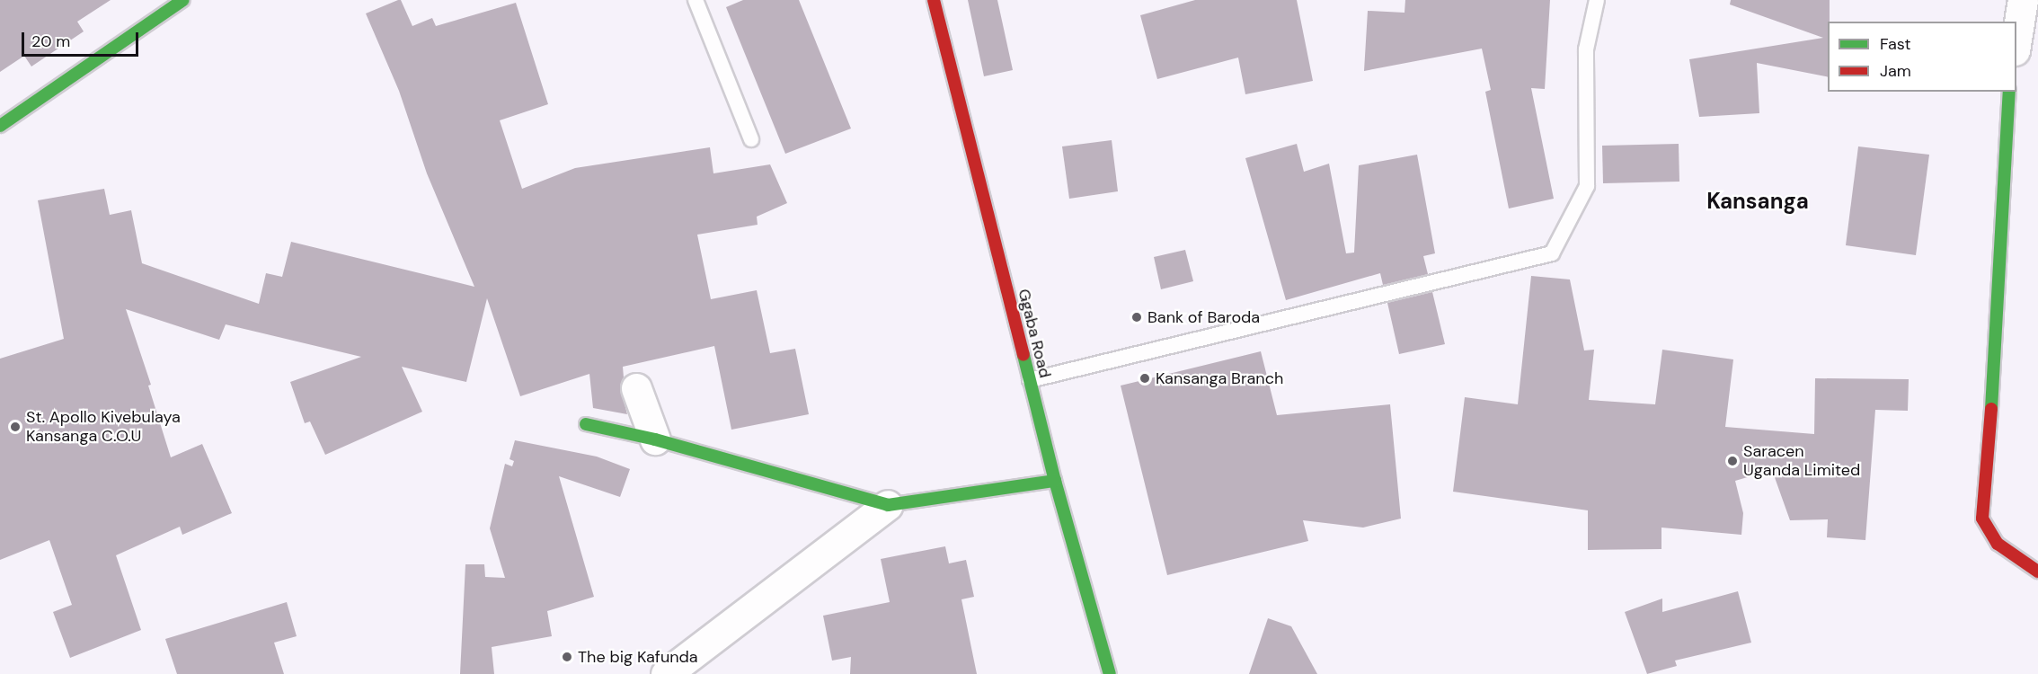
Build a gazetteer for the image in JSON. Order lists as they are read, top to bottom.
{
  "streets": {
    "street": ["Ggaba Road"]
  },
  "districts": ["Kansanga"],
  "places": [
    "Bank of Baroda",
    "Kansanga Branch",
    "St. Apollo Kivebulaya Kansanga C.O.U",
    "Saracen Uganda Limited",
    "The big Kafunda"
  ],
  "legend": ["Fast", "Jam"],
  "scale_bar": "20 m"
}
